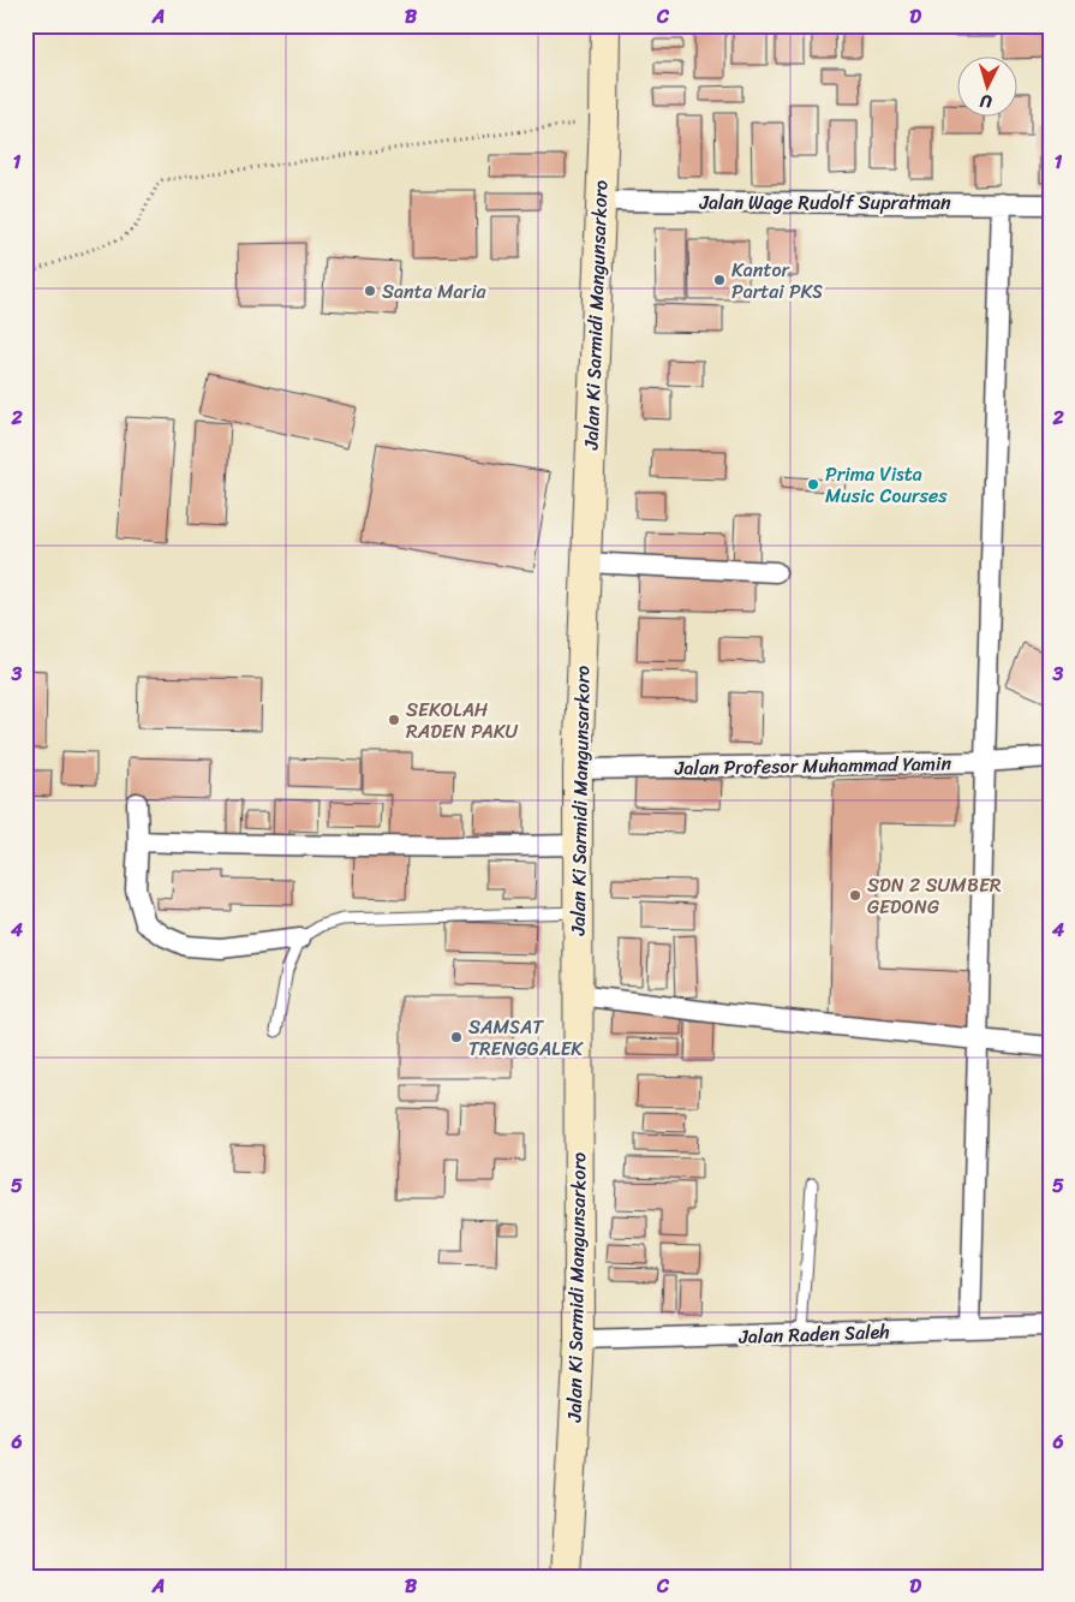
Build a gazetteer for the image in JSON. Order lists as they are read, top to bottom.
{
  "streets": {
    "main road": ["Jalan Ki Sarmidi Mangunsarkoro"],
    "street": ["Jalan Wage Rudolf Supratman", "Jalan Profesor Muhammad Yamin", "Jalan Raden Saleh"]
  },
  "crossings": [
    ["Jalan Wage Rudolf Supratman", "Jalan Ki Sarmidi Mangunsarkoro"],
    ["Jalan Ki Sarmidi Mangunsarkoro", "Jalan Profesor Muhammad Yamin"],
    ["Jalan Ki Sarmidi Mangunsarkoro", "Jalan Raden Saleh"]
  ],
  "places": [
    "Kantor Partai PKS",
    "Santa Maria",
    "Prima Vista Music Courses",
    "SEKOLAH RADEN PAKU",
    "SDN 2 SUMBER GEDONG",
    "SAMSAT TRENGGALEK"
  ],
  "north": "bottom",
  "grid": {
    "columns": [
      "A",
      "B",
      "C",
      "D"
    ],
    "rows": [
      "1",
      "2",
      "3",
      "4",
      "5",
      "6"
    ]
  }
}
